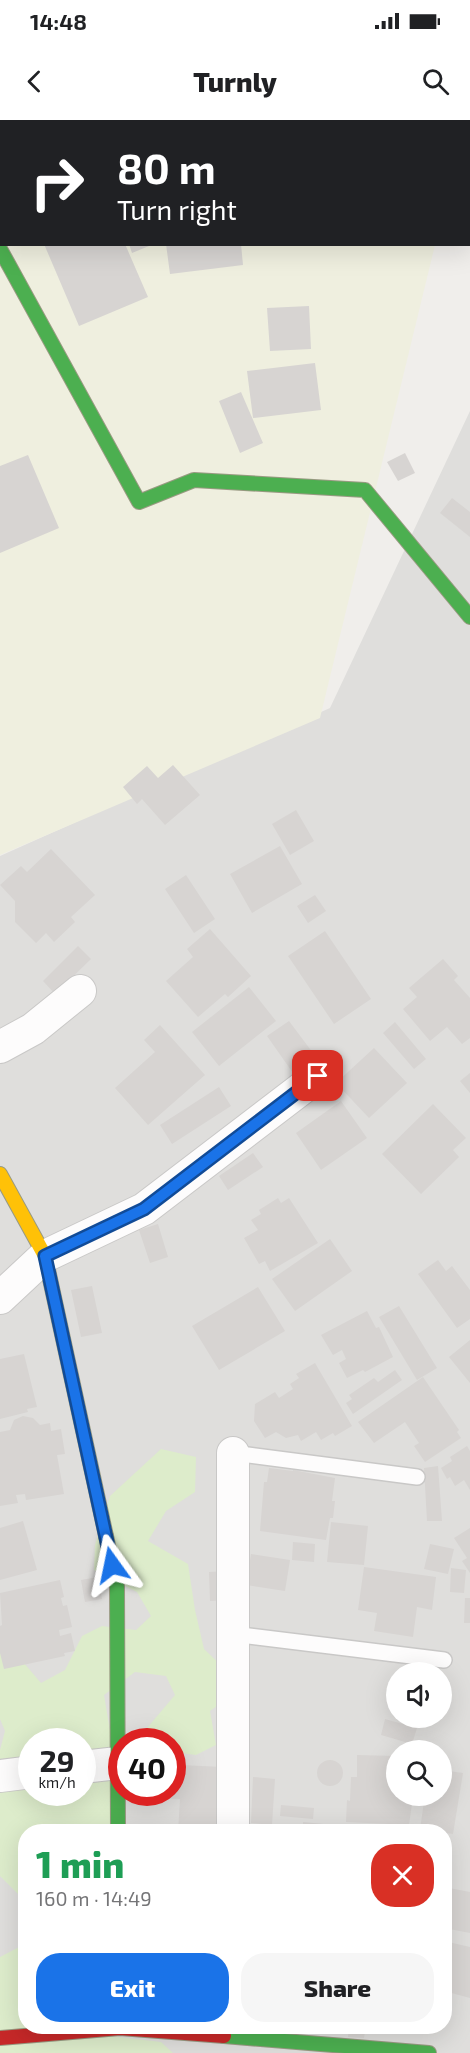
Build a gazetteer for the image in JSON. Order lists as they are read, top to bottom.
{
  "page": {
    "status": "14:48",
    "header": "Turnly",
    "turn": ["80 m", "Turn right"],
    "speed": "29 km/h",
    "limit": "40",
    "heading": ["1 min", "160 m · 14:49"],
    "buttons": ["Exit", "Share"]
  }
}
